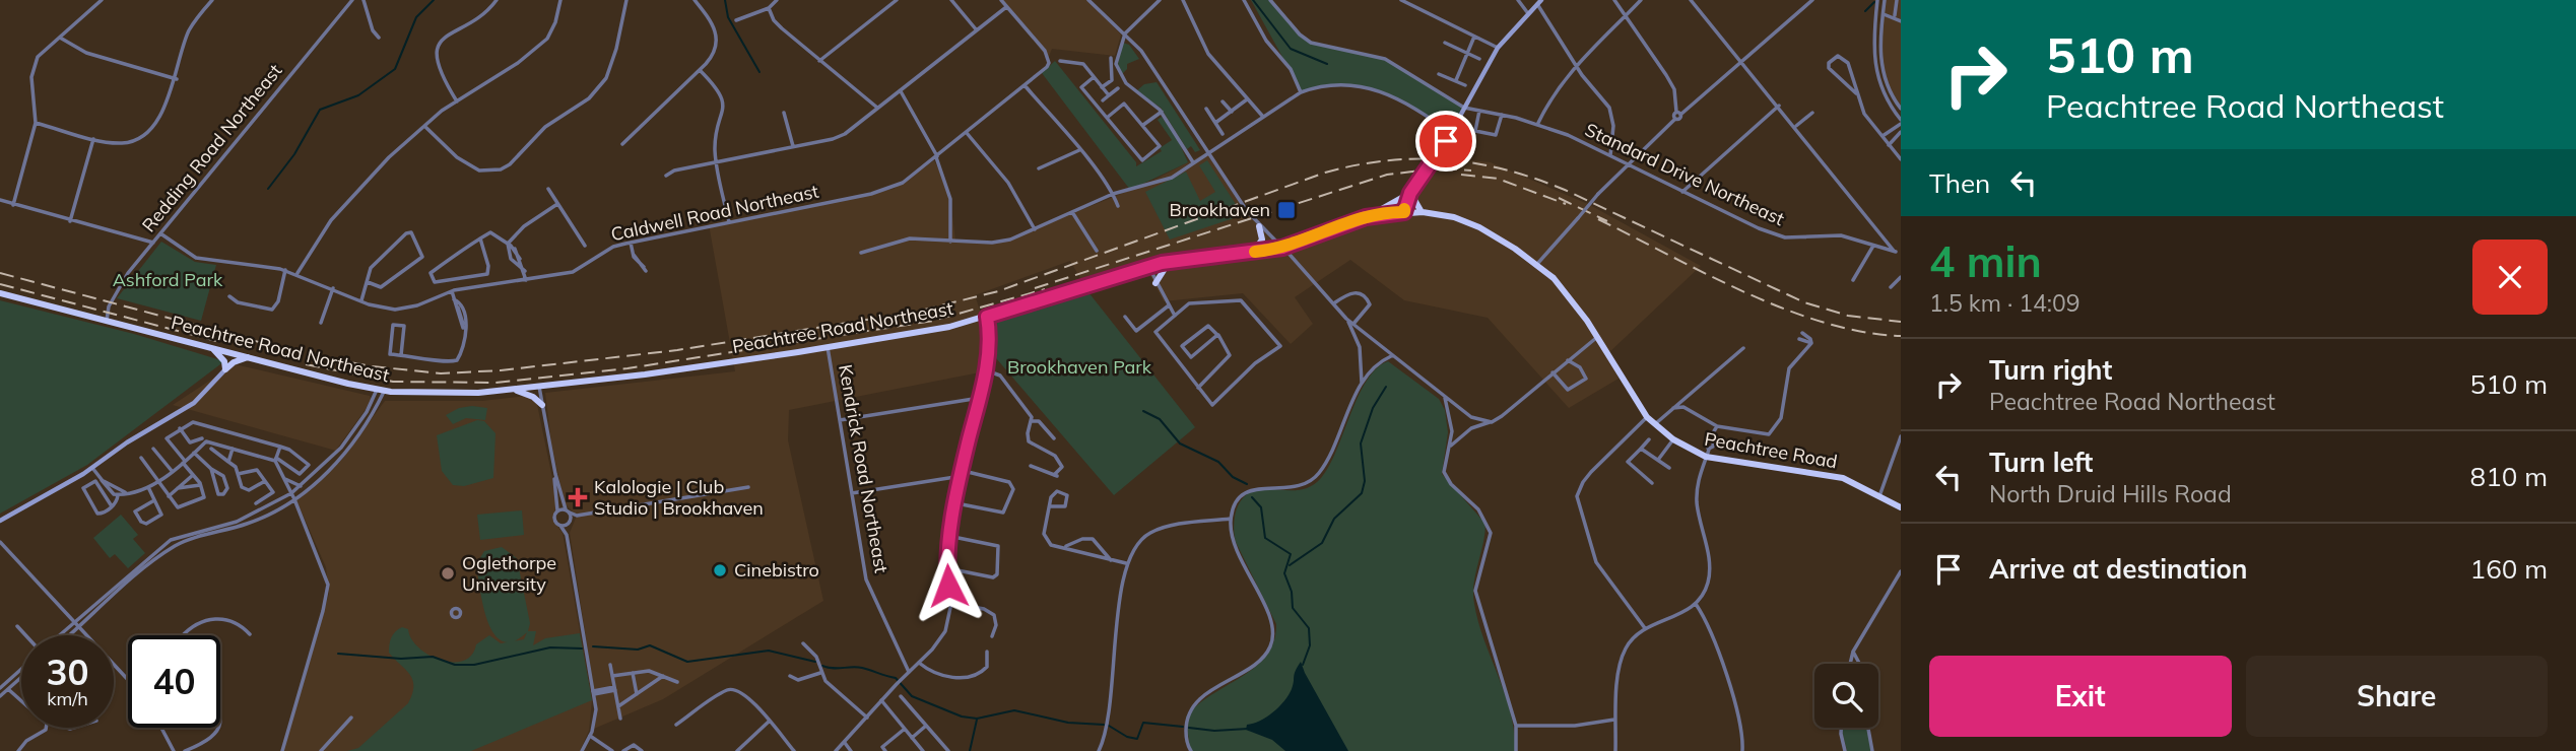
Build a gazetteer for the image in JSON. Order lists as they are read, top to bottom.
{
  "streets": {
    "highway": ["Peachtree Road Northeast", "Peachtree Road"],
    "street": [
      "Redding Road Northeast",
      "Standard Drive Northeast",
      "Caldwell Road Northeast",
      "Kendrick Road Northeast"
    ]
  },
  "crossings": [
    ["Redding Road Northeast", "Caldwell Road Northeast"],
    ["Redding Road Northeast", "Peachtree Road Northeast"],
    ["Peachtree Road Northeast", "Peachtree Road"],
    ["Peachtree Road Northeast", "Kendrick Road Northeast"]
  ],
  "parks": ["Ashford Park", "Brookhaven Park"],
  "places": {
    "transit": ["Brookhaven"],
    "health": ["Kalologie | Club Studio | Brookhaven"],
    "other": ["Cinebistro", "Oglethorpe University"]
  },
  "page": {
    "turn": ["510 m", "Peachtree Road Northeast"],
    "then": "Then",
    "heading": ["4 min", "1.5 km · 14:09"],
    "list": [
      {
        "name": "Turn right",
        "note": "Peachtree Road Northeast",
        "value": "510 m"
      },
      {
        "name": "Turn left",
        "note": "North Druid Hills Road",
        "value": "810 m"
      },
      {
        "name": "Arrive at destination",
        "value": "160 m"
      }
    ],
    "speed": "30 km/h",
    "limit": "40",
    "buttons": ["Exit", "Share"]
  }
}
